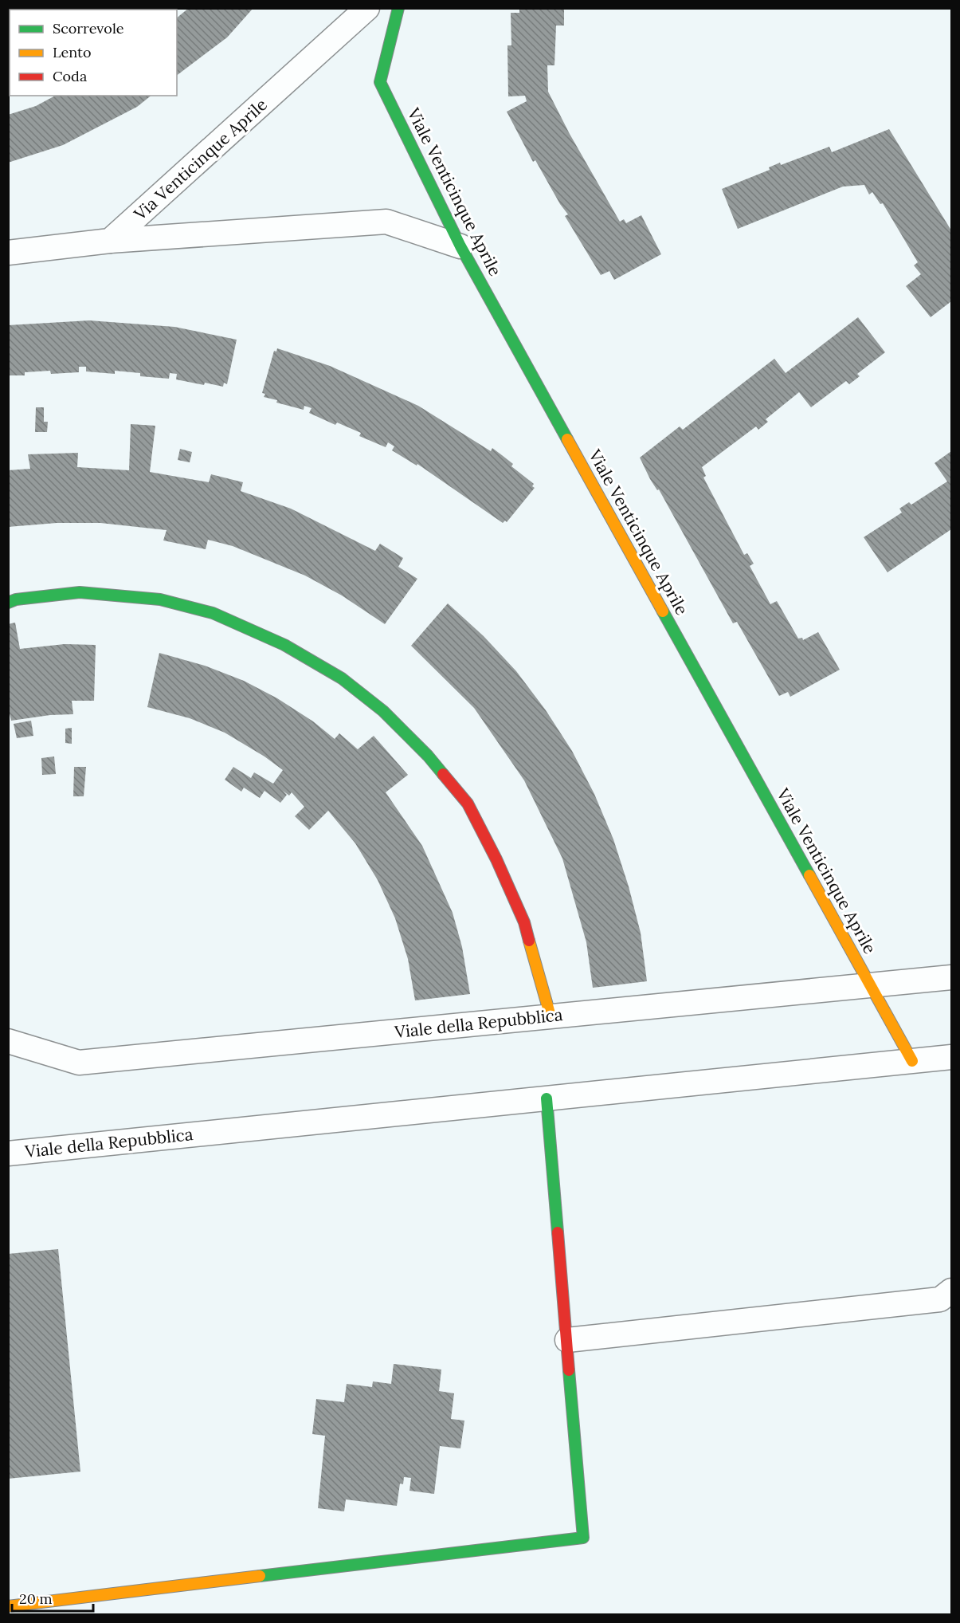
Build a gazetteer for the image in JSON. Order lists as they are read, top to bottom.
{
  "streets": {
    "street": ["Via Venticinque Aprile", "Viale Venticinque Aprile", "Viale della Repubblica"]
  },
  "crossings": [
    ["Viale Venticinque Aprile", "Viale della Repubblica"]
  ],
  "legend": ["Scorrevole", "Lento", "Coda"],
  "scale_bar": "20 m"
}
